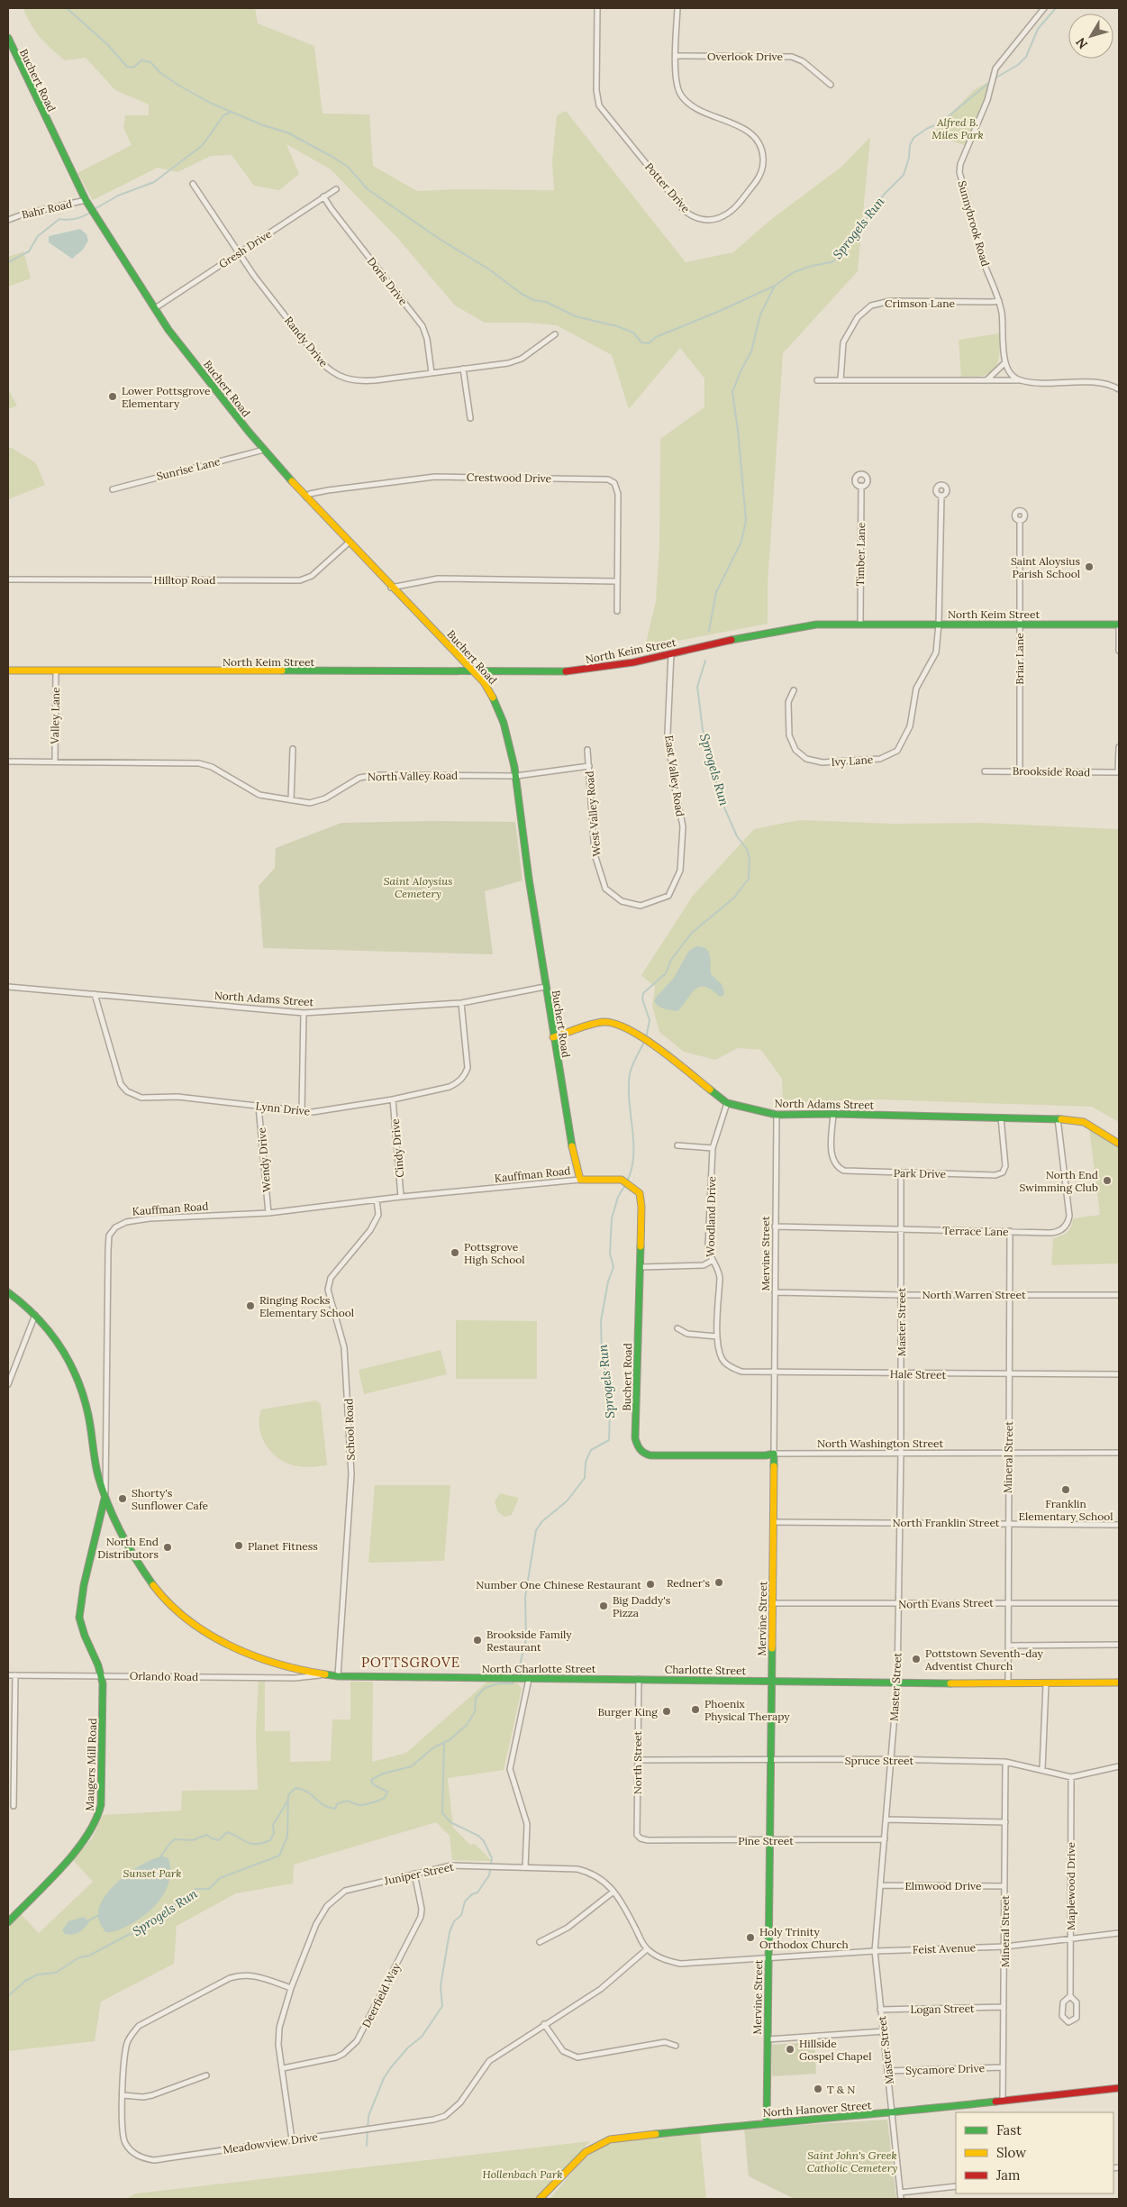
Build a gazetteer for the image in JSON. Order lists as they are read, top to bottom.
{
  "streets": {
    "street": [
      "Overlook Drive",
      "Buchert Road",
      "Potter Drive",
      "Bahr Road",
      "Sunnybrook Road",
      "Gresh Drive",
      "Doris Drive",
      "Crimson Lane",
      "Randy Drive",
      "Sunrise Lane",
      "Crestwood Drive",
      "Timber Lane",
      "Hilltop Road",
      "North Keim Street",
      "Briar Lane",
      "Valley Lane",
      "Ivy Lane",
      "Brookside Road",
      "North Valley Road",
      "East Valley Road",
      "West Valley Road",
      "North Adams Street",
      "Lynn Drive",
      "Cindy Drive",
      "Wendy Drive",
      "Park Drive",
      "Kauffman Road",
      "Woodland Drive",
      "Terrace Lane",
      "Mervine Street",
      "North Warren Street",
      "Master Street",
      "Hale Street",
      "School Road",
      "North Washington Street",
      "Mineral Street",
      "North Franklin Street",
      "North Evans Street",
      "North Charlotte Street",
      "Charlotte Street",
      "Orlando Road",
      "Spruce Street",
      "North Street",
      "Maugers Mill Road",
      "Pine Street",
      "Juniper Street",
      "Elmwood Drive",
      "Maplewood Drive",
      "Feist Avenue",
      "Deerfield Way",
      "Logan Street",
      "Sycamore Drive",
      "North Hanover Street",
      "Meadowview Drive"
    ]
  },
  "crossings": [
    ["Overlook Drive", "Potter Drive"],
    ["Buchert Road", "Bahr Road"],
    ["Buchert Road", "Gresh Drive"],
    ["Buchert Road", "Sunrise Lane"],
    ["Buchert Road", "Crestwood Drive"],
    ["Buchert Road", "Hilltop Road"],
    ["Buchert Road", "North Keim Street"],
    ["Buchert Road", "North Valley Road"],
    ["Buchert Road", "North Adams Street"],
    ["Buchert Road", "Kauffman Road"],
    ["Buchert Road", "Woodland Drive"],
    ["Buchert Road", "North Washington Street"],
    ["Sunnybrook Road", "Crimson Lane"],
    ["Gresh Drive", "Doris Drive"],
    ["Gresh Drive", "Randy Drive"],
    ["Doris Drive", "Randy Drive"],
    ["Timber Lane", "North Keim Street"],
    ["North Keim Street", "Briar Lane"],
    ["North Keim Street", "Valley Lane"],
    ["North Keim Street", "Ivy Lane"],
    ["North Keim Street", "East Valley Road"],
    ["Briar Lane", "Brookside Road"],
    ["Valley Lane", "North Valley Road"],
    ["North Valley Road", "West Valley Road"],
    ["East Valley Road", "West Valley Road"],
    ["North Adams Street", "Lynn Drive"],
    ["North Adams Street", "Park Drive"],
    ["North Adams Street", "Woodland Drive"],
    ["North Adams Street", "Terrace Lane"],
    ["North Adams Street", "Mervine Street"],
    ["Lynn Drive", "Cindy Drive"],
    ["Lynn Drive", "Wendy Drive"],
    ["Cindy Drive", "Kauffman Road"],
    ["Wendy Drive", "Kauffman Road"],
    ["Park Drive", "Master Street"],
    ["Kauffman Road", "School Road"],
    ["Kauffman Road", "North Charlotte Street"],
    ["Kauffman Road", "Maugers Mill Road"],
    ["Terrace Lane", "Mervine Street"],
    ["Terrace Lane", "Master Street"],
    ["Terrace Lane", "Mineral Street"],
    ["Mervine Street", "North Warren Street"],
    ["Mervine Street", "Hale Street"],
    ["Mervine Street", "North Washington Street"],
    ["Mervine Street", "North Franklin Street"],
    ["Mervine Street", "North Evans Street"],
    ["Mervine Street", "Charlotte Street"],
    ["Mervine Street", "Spruce Street"],
    ["Mervine Street", "Pine Street"],
    ["Mervine Street", "Feist Avenue"],
    ["Mervine Street", "North Hanover Street"],
    ["North Warren Street", "Master Street"],
    ["North Warren Street", "Mineral Street"],
    ["Master Street", "Hale Street"],
    ["Master Street", "North Washington Street"],
    ["Master Street", "North Franklin Street"],
    ["Master Street", "North Evans Street"],
    ["Master Street", "Spruce Street"],
    ["Master Street", "Pine Street"],
    ["Master Street", "Elmwood Drive"],
    ["Master Street", "Feist Avenue"],
    ["Master Street", "Logan Street"],
    ["Master Street", "Sycamore Drive"],
    ["Master Street", "North Hanover Street"],
    ["Hale Street", "Mineral Street"],
    ["School Road", "North Charlotte Street"],
    ["North Washington Street", "Mineral Street"],
    ["Mineral Street", "North Franklin Street"],
    ["Mineral Street", "North Evans Street"],
    ["Mineral Street", "Spruce Street"],
    ["Mineral Street", "Elmwood Drive"],
    ["Mineral Street", "Feist Avenue"],
    ["Mineral Street", "Logan Street"],
    ["Mineral Street", "Sycamore Drive"],
    ["Mineral Street", "North Hanover Street"],
    ["North Charlotte Street", "Charlotte Street"],
    ["North Charlotte Street", "Orlando Road"],
    ["North Charlotte Street", "North Street"],
    ["Charlotte Street", "North Street"],
    ["Orlando Road", "Maugers Mill Road"],
    ["Spruce Street", "North Street"],
    ["Spruce Street", "Maplewood Drive"],
    ["North Street", "Pine Street"],
    ["Juniper Street", "Deerfield Way"],
    ["Juniper Street", "Meadowview Drive"],
    ["Maplewood Drive", "Feist Avenue"]
  ],
  "districts": ["POTTSGROVE"],
  "water": ["Sprogels Run"],
  "parks": [
    "Alfred B. Miles Park",
    "Saint Aloysius Cemetery",
    "Sunset Park",
    "Saint John's Greek Catholic Cemetery",
    "Hollenbach Park"
  ],
  "places": [
    "Lower Pottsgrove Elementary",
    "Saint Aloysius Parish School",
    "North End Swimming Club",
    "Pottsgrove High School",
    "Ringing Rocks Elementary School",
    "Franklin Elementary School",
    "Shorty's Sunflower Cafe",
    "Planet Fitness",
    "North End Distributors",
    "Redner's",
    "Number One Chinese Restaurant",
    "Big Daddy's Pizza",
    "Brookside Family Restaurant",
    "Pottstown Seventh-day Adventist Church",
    "Phoenix Physical Therapy",
    "Burger King",
    "Holy Trinity Orthodox Church",
    "Hillside Gospel Chapel",
    "T & N"
  ],
  "legend": ["Fast", "Slow", "Jam"],
  "north": "bottom left"
}
